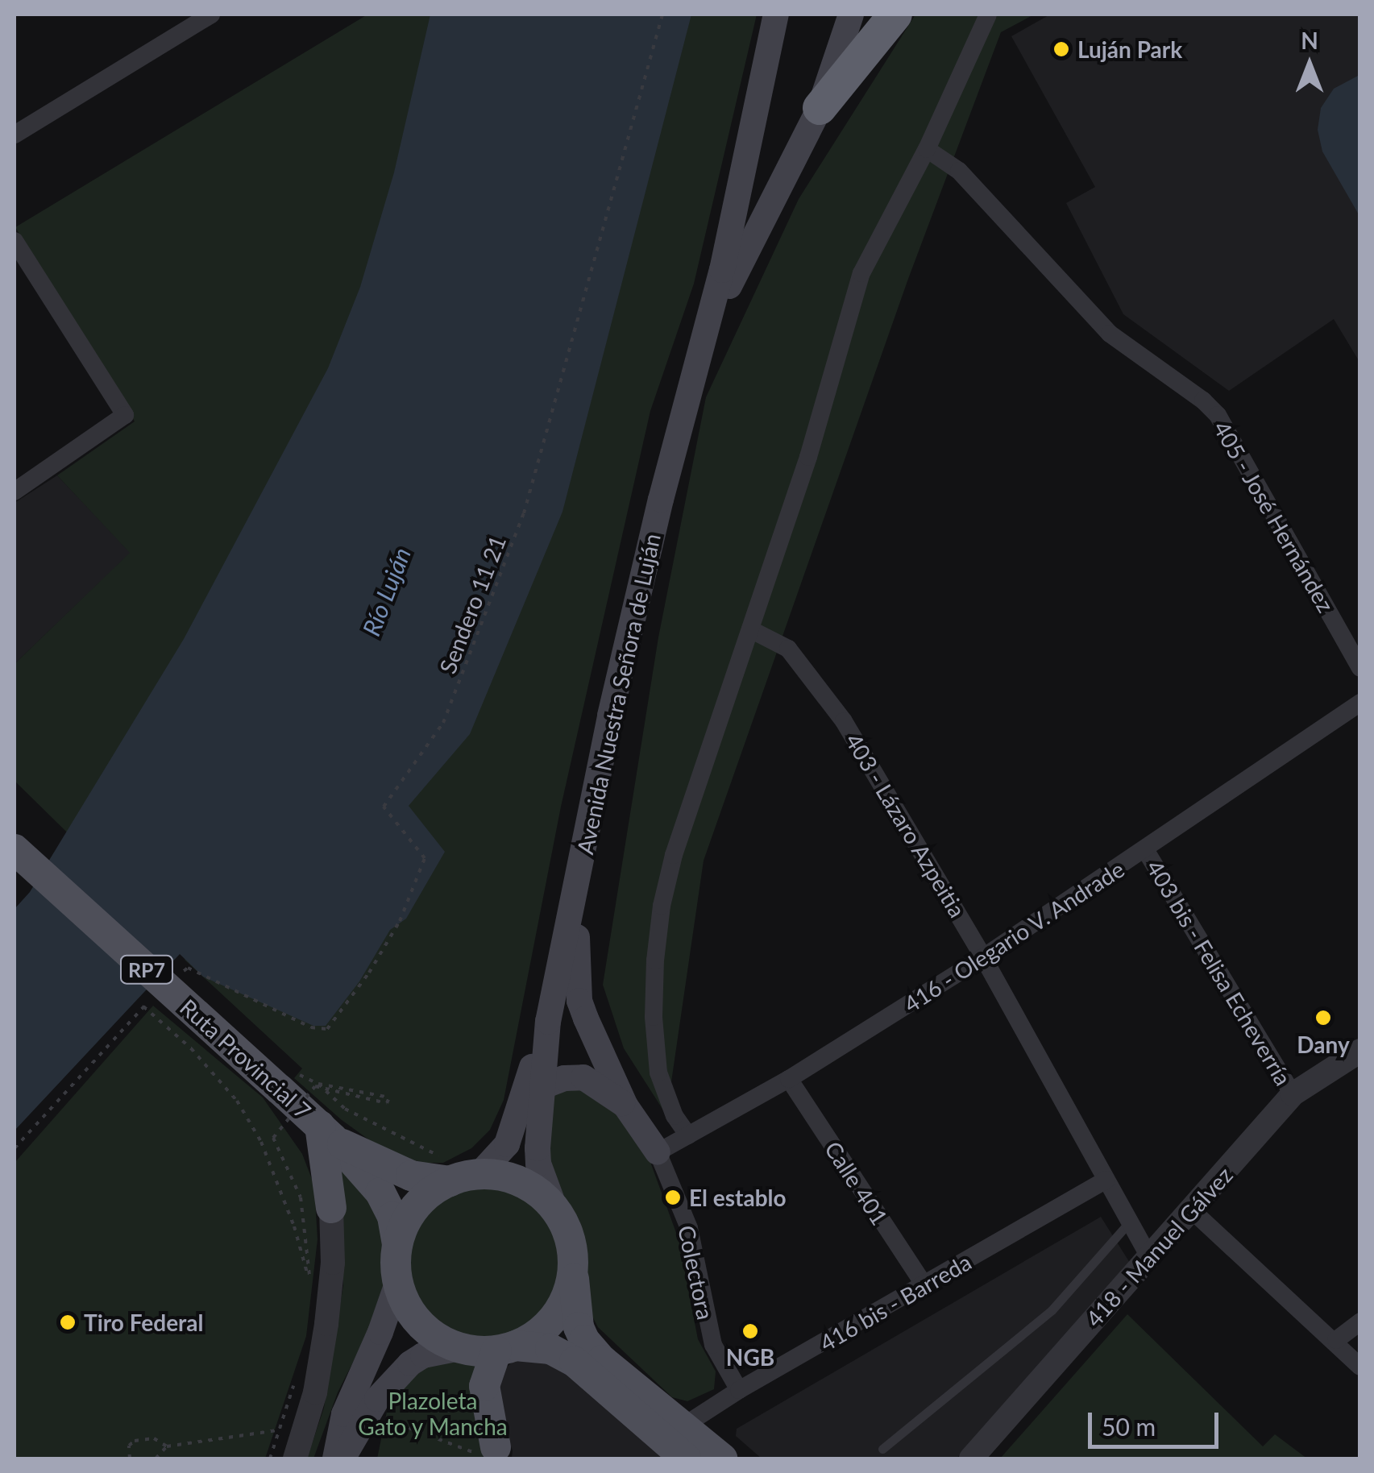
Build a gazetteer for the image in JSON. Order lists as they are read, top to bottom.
{
  "streets": {
    "main road": ["Avenida Nuestra Señora de Luján", "RP7", "Ruta Provincial 7"],
    "street": [
      "405 - José Hernández",
      "403 - Lázaro Azpeitia",
      "416 - Olegario V. Andrade",
      "403 bis - Felisa Echeverría",
      "Calle 401",
      "418 - Manuel Gálvez",
      "Colectora",
      "416 bis - Barreda"
    ],
    "path": ["Sendero 11 21"]
  },
  "crossings": [
    ["Avenida Nuestra Señora de Luján", "RP7"],
    ["Avenida Nuestra Señora de Luján", "Ruta Provincial 7"],
    ["403 - Lázaro Azpeitia", "416 - Olegario V. Andrade"],
    ["403 - Lázaro Azpeitia", "418 - Manuel Gálvez"],
    ["403 - Lázaro Azpeitia", "416 bis - Barreda"],
    ["416 - Olegario V. Andrade", "403 bis - Felisa Echeverría"],
    ["416 - Olegario V. Andrade", "Calle 401"],
    ["416 - Olegario V. Andrade", "Colectora"],
    ["RP7", "Ruta Provincial 7"],
    ["RP7", "416 bis - Barreda"],
    ["403 bis - Felisa Echeverría", "418 - Manuel Gálvez"],
    ["Calle 401", "416 bis - Barreda"],
    ["Colectora", "416 bis - Barreda"]
  ],
  "water": ["Río Luján"],
  "parks": ["Plazoleta Gato y Mancha"],
  "places": [
    "Luján Park",
    "Dany",
    "El establo",
    "Tiro Federal",
    "NGB"
  ],
  "scale_bar": "50 m",
  "north": "top"
}
